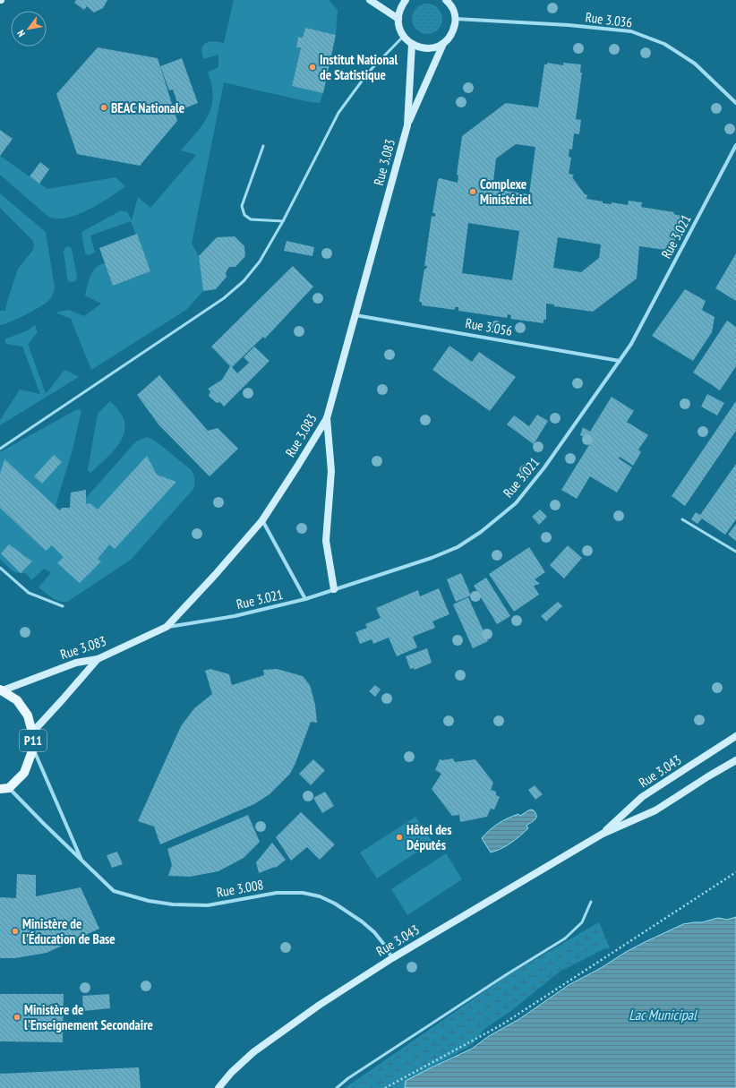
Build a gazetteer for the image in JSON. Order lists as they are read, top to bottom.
{
  "streets": {
    "main road": ["Rue 3.083", "P11", "Rue 3.043"],
    "street": [
      "Rue 3.036",
      "Rue 3.021",
      "Rue 3.056",
      "Rue 3.008"
    ]
  },
  "crossings": [
    ["Rue 3.083", "Rue 3.021"],
    ["Rue 3.083", "Rue 3.056"],
    ["Rue 3.083", "P11"],
    ["Rue 3.021", "Rue 3.056"],
    ["P11", "Rue 3.008"],
    ["Rue 3.043", "Rue 3.008"]
  ],
  "water": ["Lac Municipal"],
  "places": [
    "Institut National de Statistique",
    "BEAC Nationale",
    "Complexe Ministériel",
    "Hôtel des Députés",
    "Ministère de l'Éducation de Base",
    "Ministère de l'Enseignement Secondaire"
  ],
  "north": "bottom left"
}
